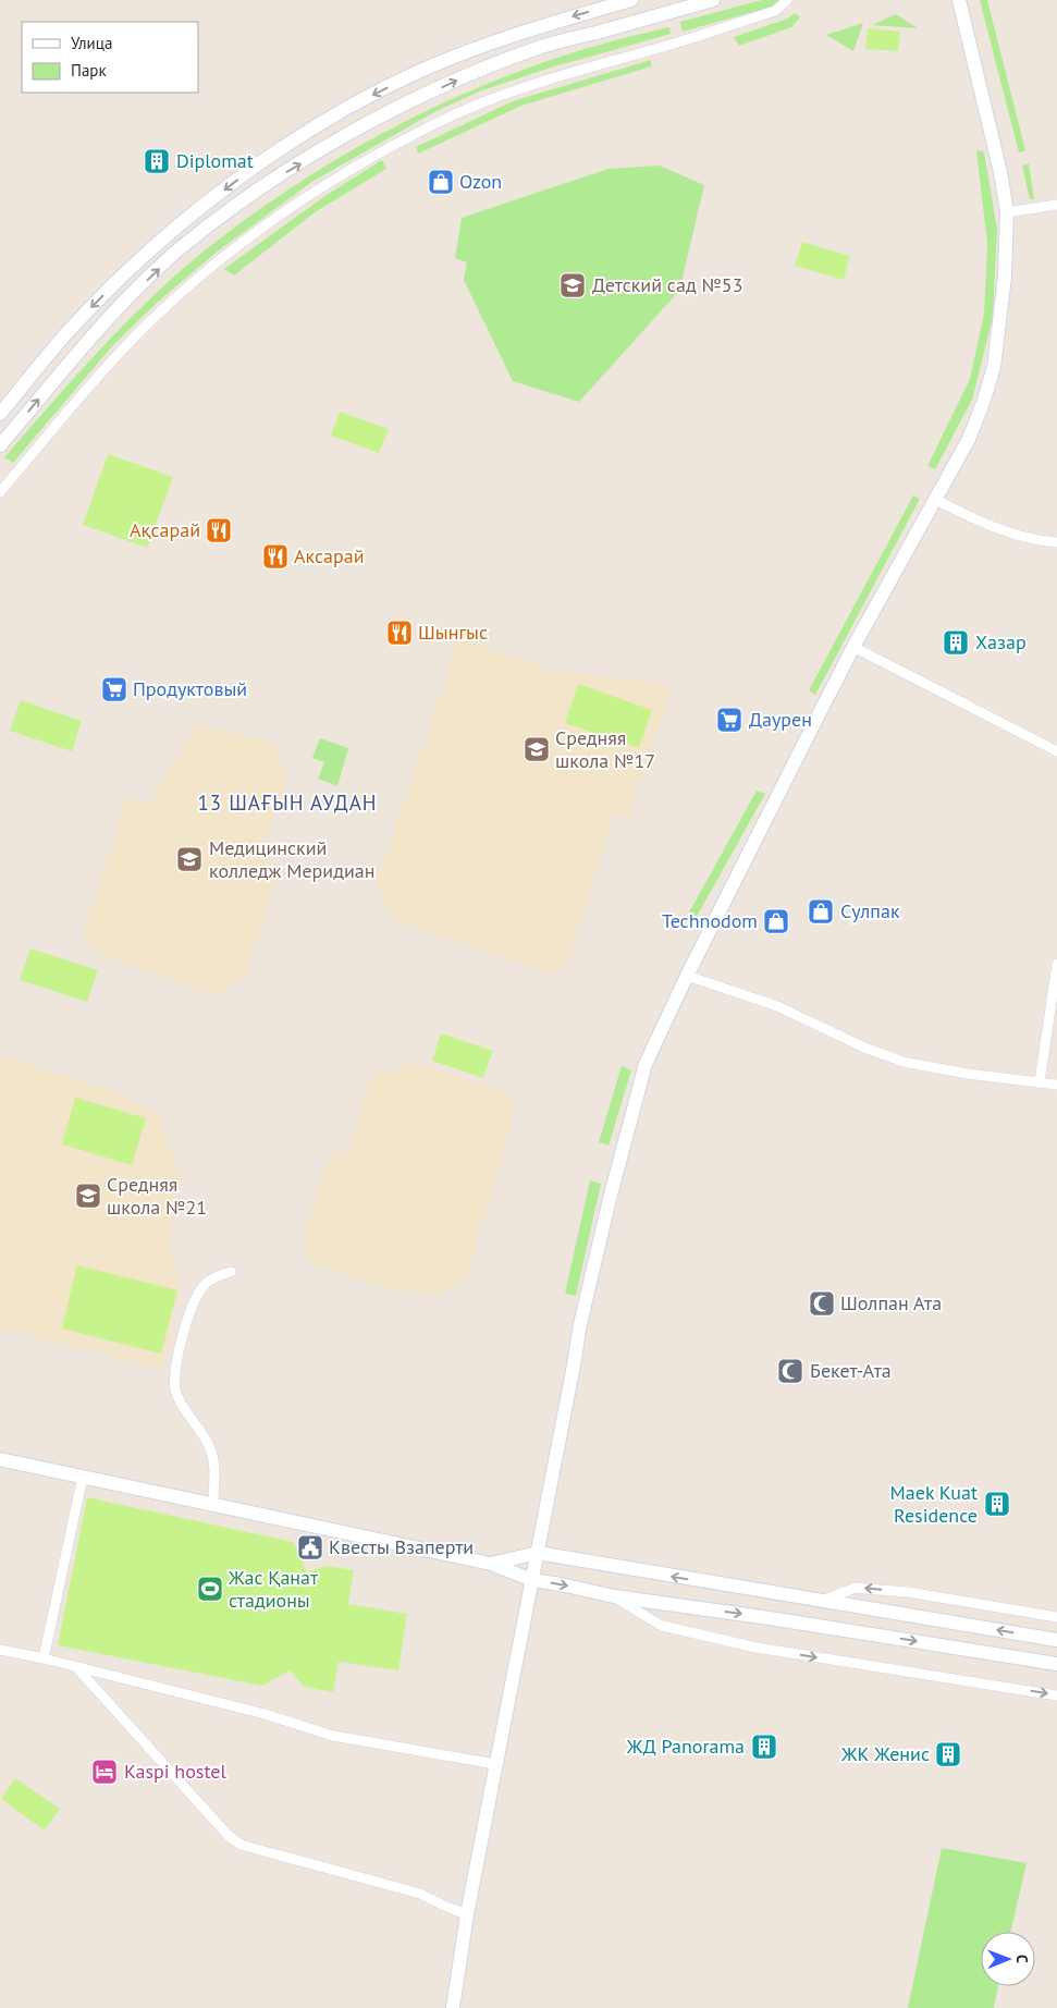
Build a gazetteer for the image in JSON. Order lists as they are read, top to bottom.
{
  "districts": ["13 ШАҒЫН АУДАН"],
  "places": {
    "building": [
      "Diplomat",
      "Хазар",
      "Maek Kuat Residence",
      "ЖД Panorama",
      "ЖК Женис"
    ],
    "shop": ["Ozon", "Сулпак", "Technodom"],
    "school or university": [
      "Детский сад №53",
      "Средняя школа №17",
      "Медицинский колледж Меридиан",
      "Средняя школа №21"
    ],
    "restaurant": ["Ақсарай", "Аксарай", "Шынгыс"],
    "supermarket": ["Продуктовый", "Даурен"],
    "mosque": ["Шолпан Ата", "Бекет-Ата"],
    "public building": ["Квесты Взаперти"],
    "sports": ["Жас Қанат стадионы"],
    "hotel": ["Kaspi hostel"]
  },
  "legend": ["Улица", "Парк"],
  "north": "right"
}
